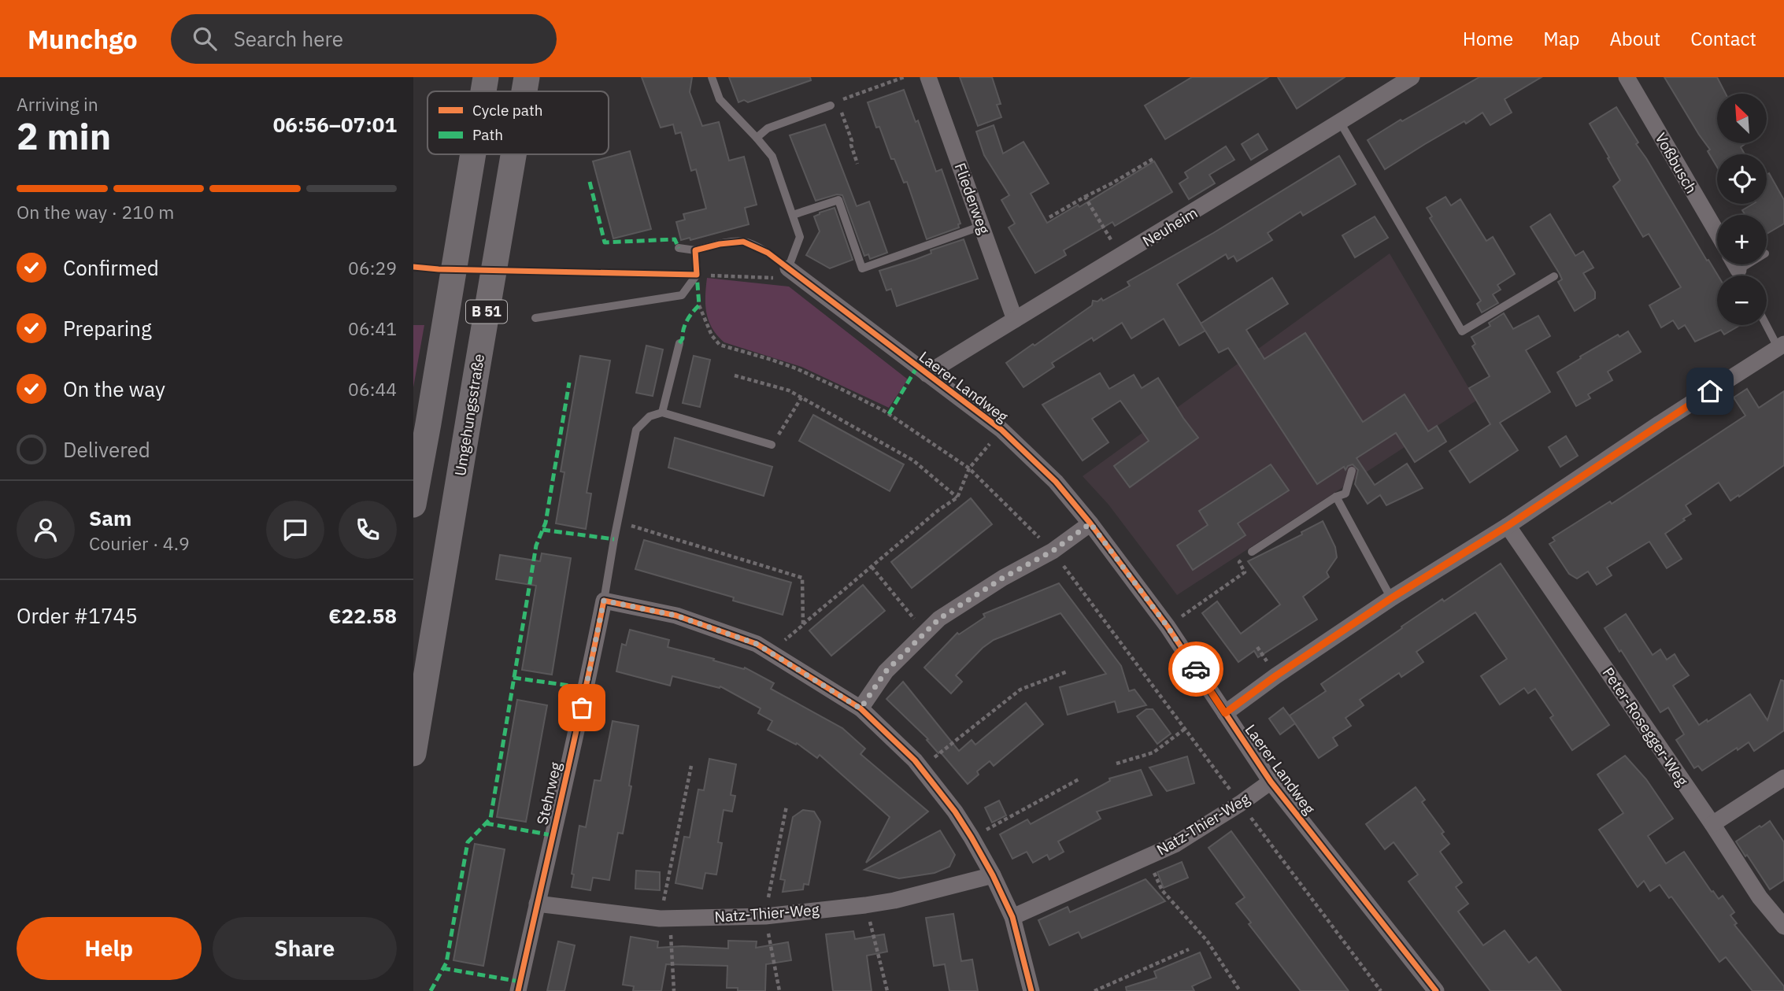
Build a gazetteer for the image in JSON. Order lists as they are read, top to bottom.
{
  "streets": {
    "highway": ["B 51", "Umgehungsstraße"],
    "street": [
      "Voßbusch",
      "Fliederweg",
      "Neuheim",
      "Laerer Landweg",
      "Peter-Rosegger-Weg",
      "Stehrweg",
      "Natz-Thier-Weg"
    ]
  },
  "crossings": [
    ["Fliederweg", "Neuheim"],
    ["Neuheim", "Laerer Landweg"],
    ["Laerer Landweg", "Natz-Thier-Weg"],
    ["Stehrweg", "Natz-Thier-Weg"]
  ],
  "legend": ["Cycle path", "Path"],
  "north": "top left",
  "page": {
    "header": "Munchgo",
    "search": "Search here",
    "nav": [
      "Home",
      "Map",
      "About",
      "Contact"
    ],
    "heading": ["2 min", "Arriving in", "06:56–07:01"],
    "panel": [
      "Sam",
      "Courier · 4.9",
      "Order #1745",
      "€22.58"
    ],
    "map_buttons": ["+", "−"],
    "bar": "On the way · 210 m",
    "list": [
      ["Confirmed", "06:29"],
      ["Preparing", "06:41"],
      ["On the way", "06:44"],
      "Delivered"
    ],
    "buttons": ["Help", "Share"]
  }
}
